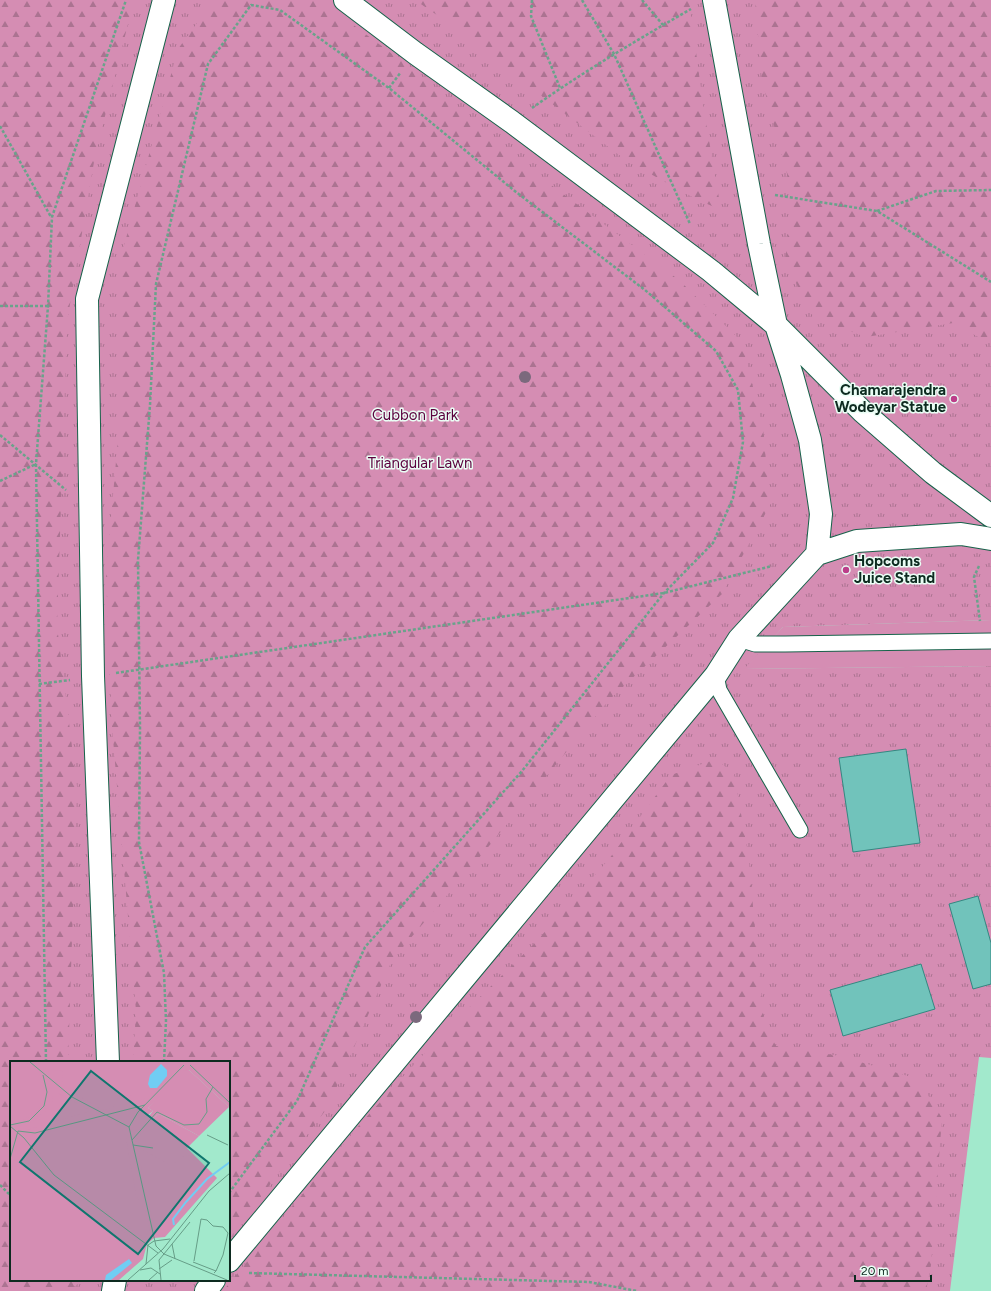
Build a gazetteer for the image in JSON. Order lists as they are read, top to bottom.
{
  "parks": ["Cubbon Park", "Triangular Lawn"],
  "places": ["Chamarajendra Wodeyar Statue", "Hopcoms Juice Stand"],
  "scale_bar": "20 m"
}
